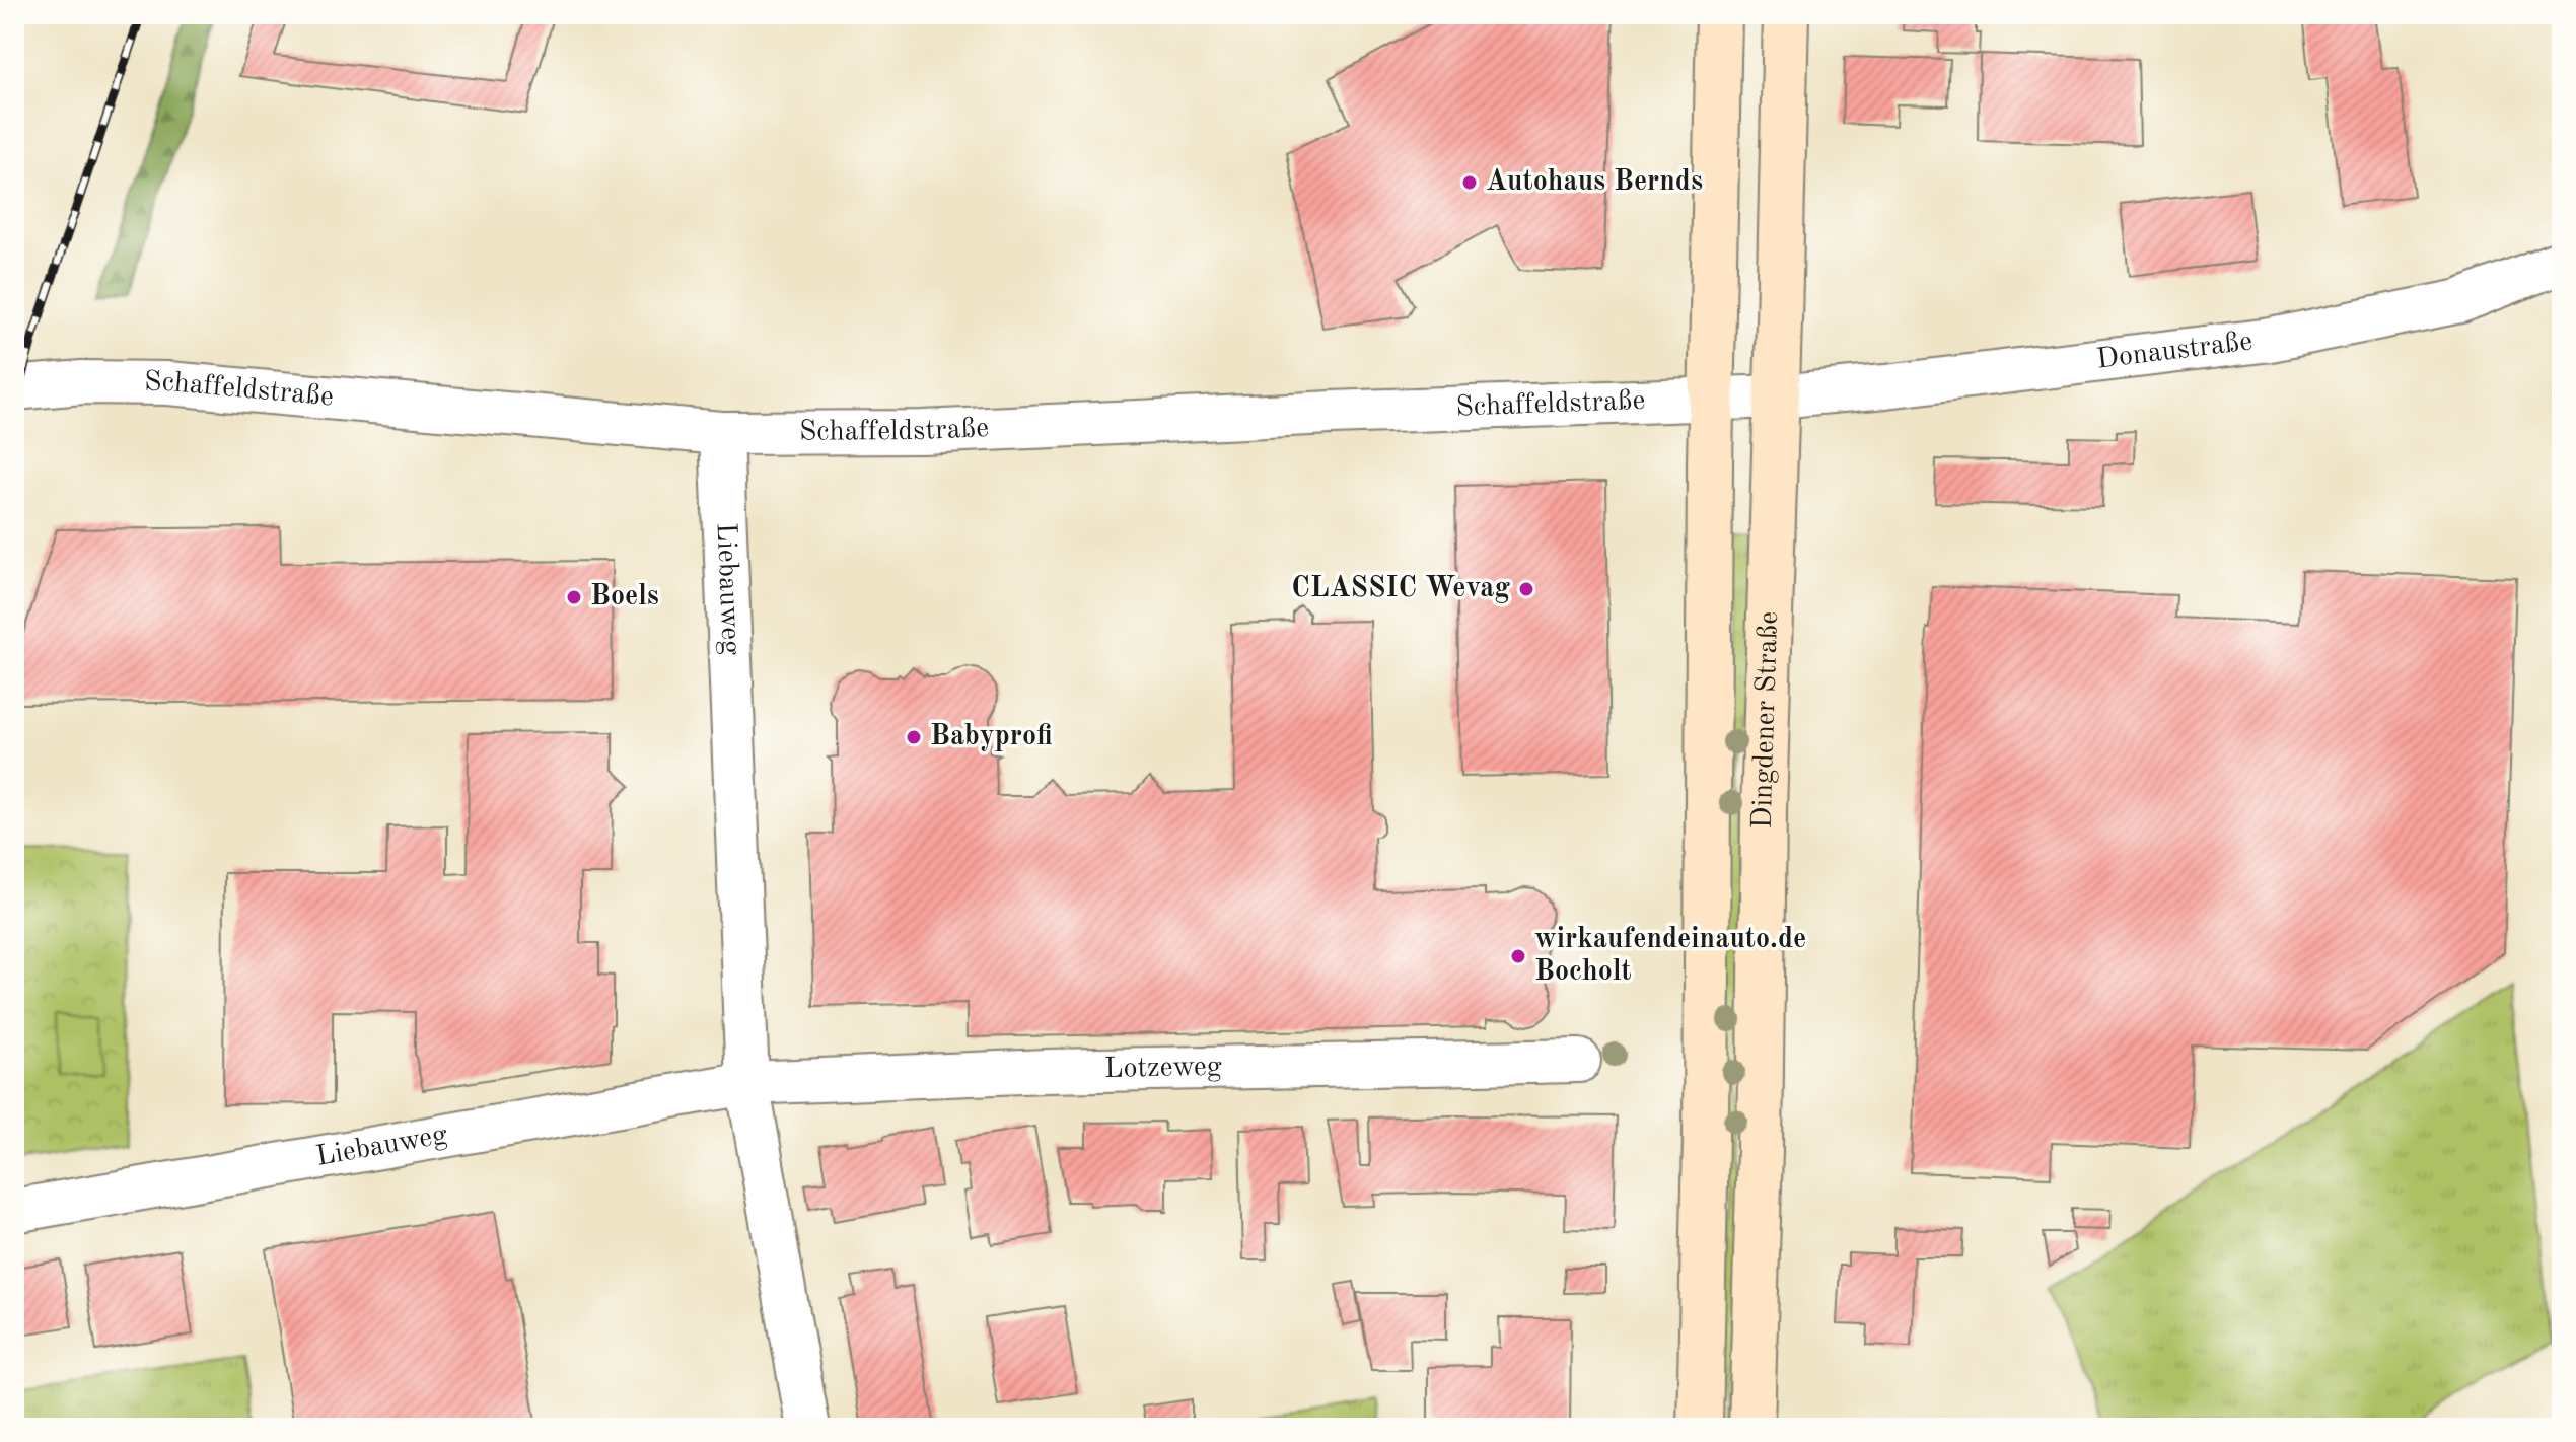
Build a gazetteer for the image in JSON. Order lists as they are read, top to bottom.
{
  "streets": {
    "main road": ["Dingdener Straße"],
    "street": [
      "Donaustraße",
      "Schaffeldstraße",
      "Liebauweg",
      "Lotzeweg"
    ]
  },
  "crossings": [
    ["Donaustraße", "Schaffeldstraße"],
    ["Donaustraße", "Dingdener Straße"],
    ["Schaffeldstraße", "Liebauweg"],
    ["Schaffeldstraße", "Dingdener Straße"],
    ["Liebauweg", "Lotzeweg"]
  ],
  "places": [
    "Autohaus Bernds",
    "CLASSIC Wevag",
    "Boels",
    "Babyprofi",
    "wirkaufendeinauto.de Bocholt"
  ]
}
